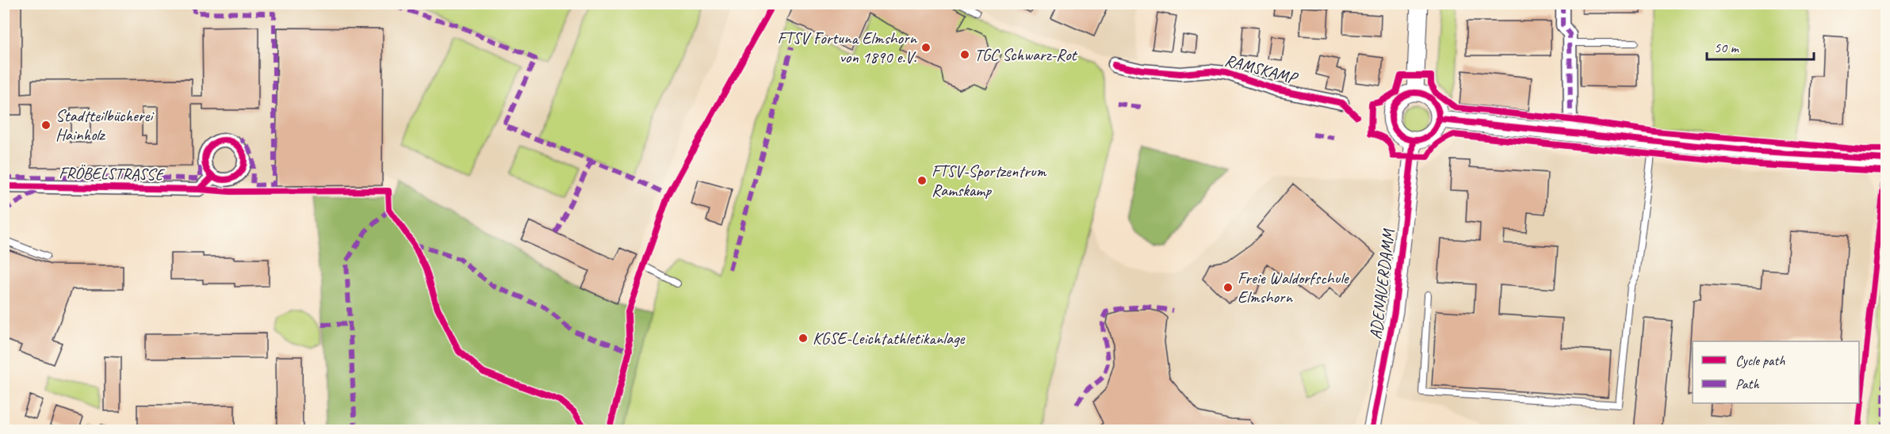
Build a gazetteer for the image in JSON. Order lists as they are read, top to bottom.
{
  "streets": {
    "street": ["RAMSKAMP", "FRÖBELSTRASSE", "ADENAUERDAMM"]
  },
  "places": [
    "FTSV Fortuna Elmshorn von 1890 e.V.",
    "TGC Schwarz-Rot",
    "Stadtteilbücherei Hainholz",
    "FTSV-Sportzentrum Ramskamp",
    "Freie Waldorfschule Elmshorn",
    "KGSE-Leichtathletikanlage"
  ],
  "legend": ["Cycle path", "Path"],
  "scale_bar": "50 m"
}
